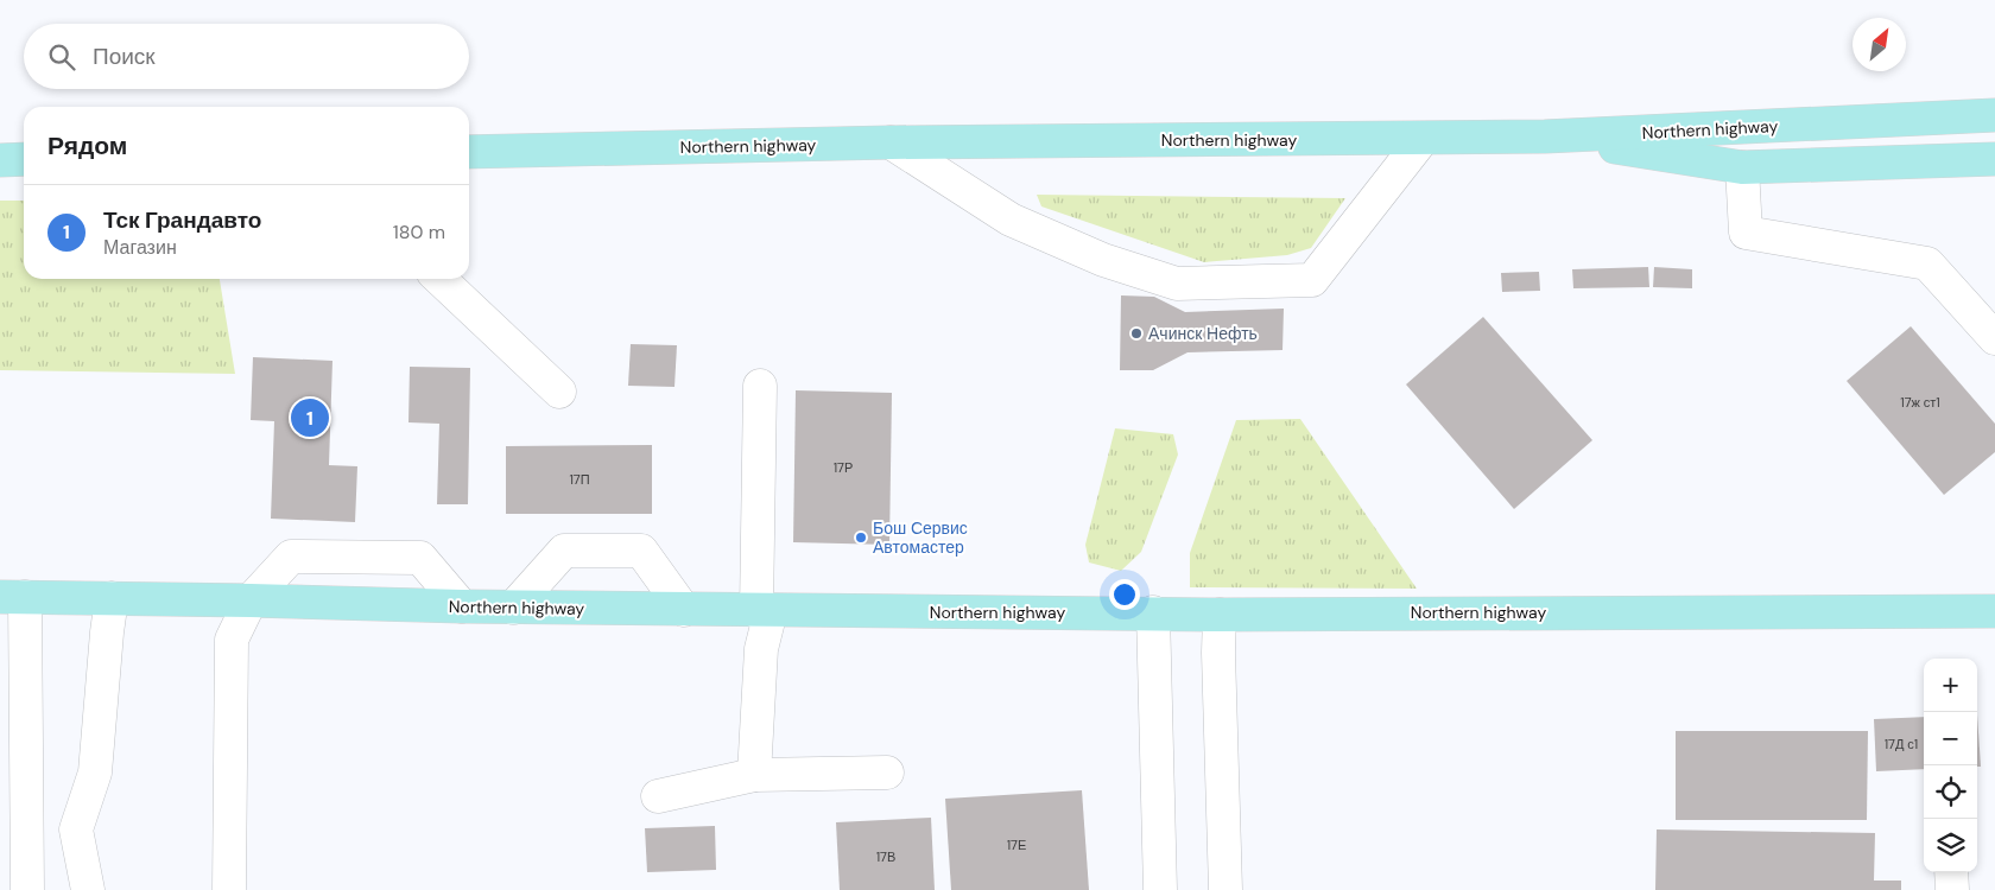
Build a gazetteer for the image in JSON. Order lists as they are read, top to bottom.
{
  "streets": {
    "main road": ["Northern highway"]
  },
  "places": ["Ачинск Нефть", "Бош Сервис Автомастер"],
  "house_numbers": [
    "17ж ст1",
    "17Р",
    "17П",
    "17Д с1",
    "17Е",
    "17В"
  ],
  "north": "top right",
  "page": {
    "search": "Поиск",
    "heading": "Рядом",
    "list": [
      {
        "mark": "1",
        "name": "Тск Грандавто",
        "note": "Магазин",
        "value": "180 m"
      }
    ],
    "pins": "1",
    "map_buttons": ["+", "−"]
  }
}
